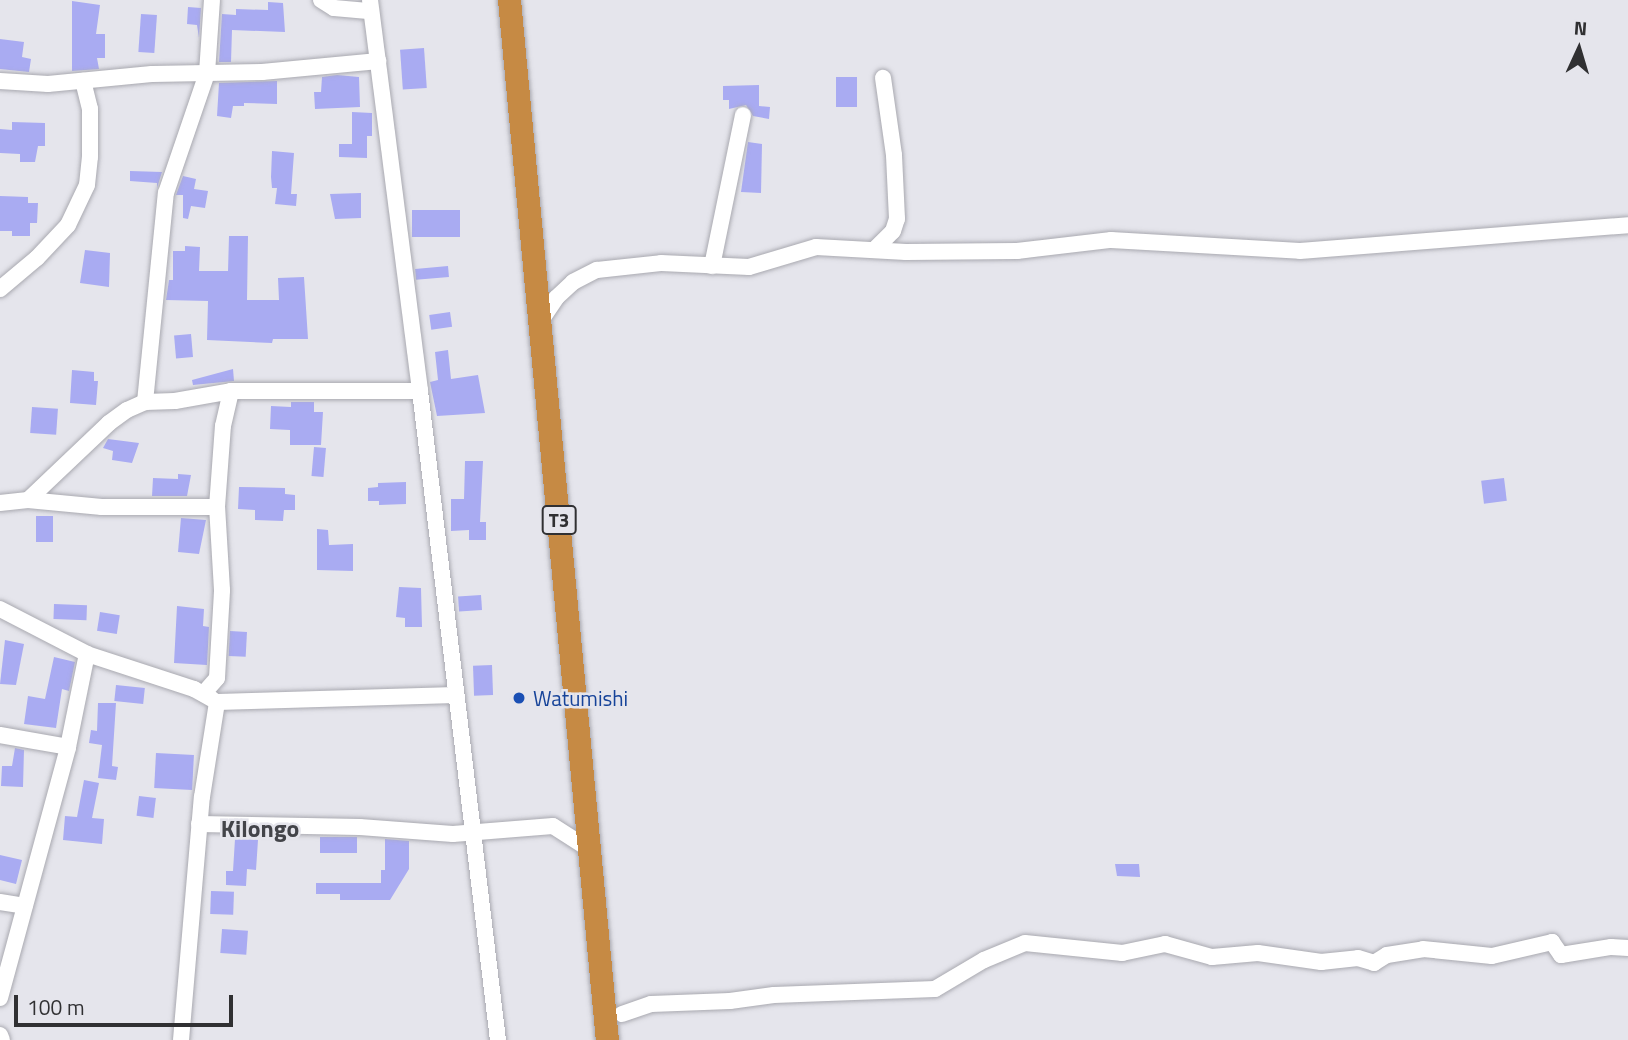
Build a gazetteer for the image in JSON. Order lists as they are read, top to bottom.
{
  "streets": {
    "highway": ["T3"]
  },
  "districts": ["Kilongo"],
  "places": ["Watumishi"],
  "scale_bar": "100 m",
  "north": "top"
}
